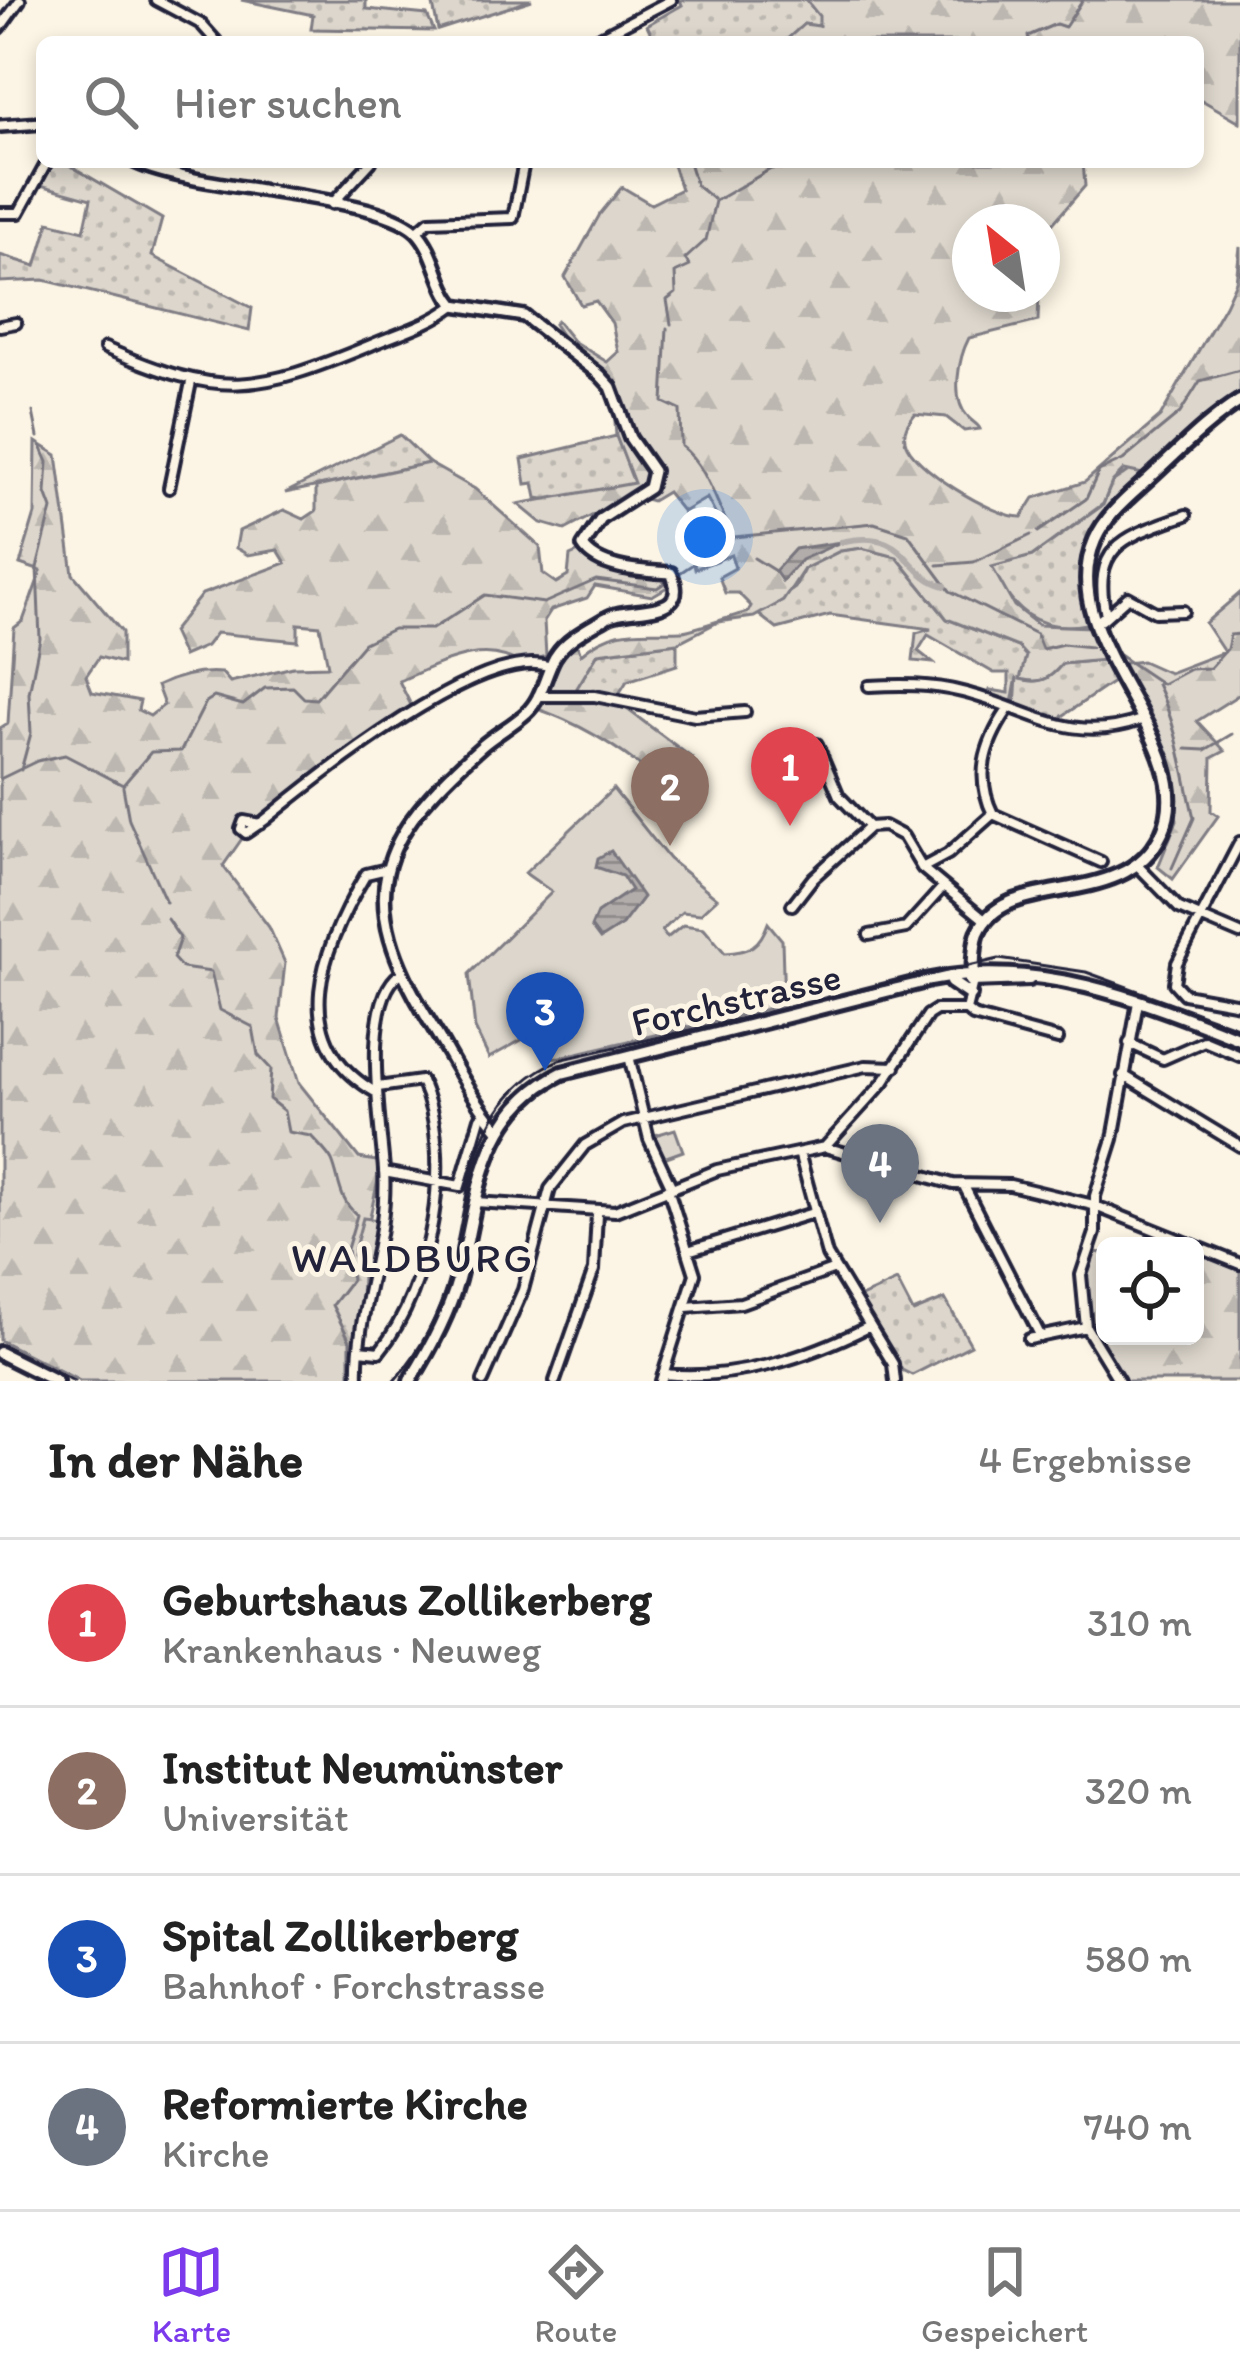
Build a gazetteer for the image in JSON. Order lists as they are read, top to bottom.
{
  "streets": {
    "main road": ["Forchstrasse"]
  },
  "districts": ["WALDBURG"],
  "north": "top left",
  "page": {
    "search": "Hier suchen",
    "pins": [
      "1",
      "2",
      "3",
      "4"
    ],
    "heading": ["In der Nähe", "4 Ergebnisse"],
    "list": [
      {
        "mark": "1",
        "name": "Geburtshaus Zollikerberg",
        "note": "Krankenhaus · Neuweg",
        "value": "310 m"
      },
      {
        "mark": "2",
        "name": "Institut Neumünster",
        "note": "Universität",
        "value": "320 m"
      },
      {
        "mark": "3",
        "name": "Spital Zollikerberg",
        "note": "Bahnhof · Forchstrasse",
        "value": "580 m"
      },
      {
        "mark": "4",
        "name": "Reformierte Kirche",
        "note": "Kirche",
        "value": "740 m"
      }
    ],
    "nav": ["Karte", "Route", "Gespeichert"]
  }
}
